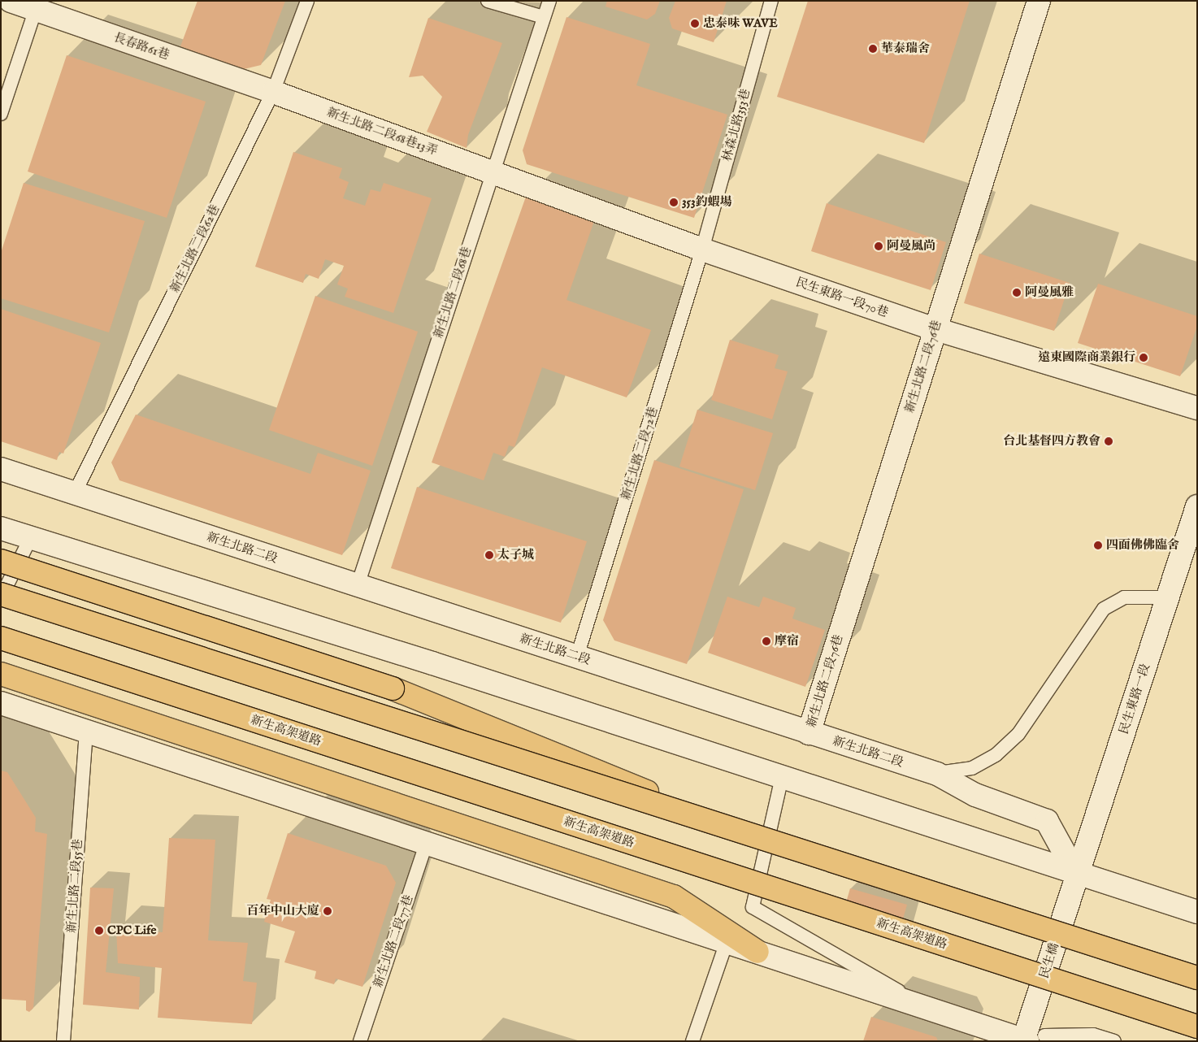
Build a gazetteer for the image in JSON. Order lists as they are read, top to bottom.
{
  "streets": {
    "highway": ["新生高架道路"],
    "street": [
      "長春路61巷",
      "新生北路二段68巷13弄",
      "民生東路一段70巷",
      "新生北路二段76巷",
      "新生北路二段",
      "民生東路一段",
      "民生橋"
    ],
    "lane": [
      "林森北路353巷",
      "新生北路二段62巷",
      "新生北路二段68巷",
      "新生北路二段72巷",
      "新生北路二段55巷",
      "新生北路二段77巷"
    ]
  },
  "crossings": [
    ["長春路61巷", "新生北路二段68巷13弄"],
    ["長春路61巷", "新生北路二段62巷"],
    ["林森北路353巷", "民生東路一段70巷"],
    ["林森北路353巷", "新生北路二段72巷"],
    ["新生北路二段68巷13弄", "新生北路二段62巷"],
    ["新生北路二段68巷13弄", "新生北路二段68巷"],
    ["新生北路二段68巷13弄", "民生東路一段70巷"],
    ["新生北路二段62巷", "新生北路二段"],
    ["新生北路二段68巷", "民生東路一段70巷"],
    ["新生北路二段68巷", "新生北路二段"],
    ["民生東路一段70巷", "新生北路二段76巷"],
    ["民生東路一段70巷", "新生北路二段72巷"],
    ["新生北路二段76巷", "新生北路二段"],
    ["新生北路二段72巷", "新生北路二段"],
    ["新生北路二段", "民生東路一段"],
    ["新生北路二段", "民生橋"],
    ["民生東路一段", "民生橋"]
  ],
  "places": [
    "忠泰味 WAVE",
    "華泰瑞舍",
    "353釣蝦場",
    "阿曼風尚",
    "阿曼風雅",
    "遠東國際商業銀行",
    "台北基督四方教會",
    "四面佛佛臨舍",
    "太子城",
    "摩宿",
    "百年中山大廈",
    "CPC Life"
  ]
}
